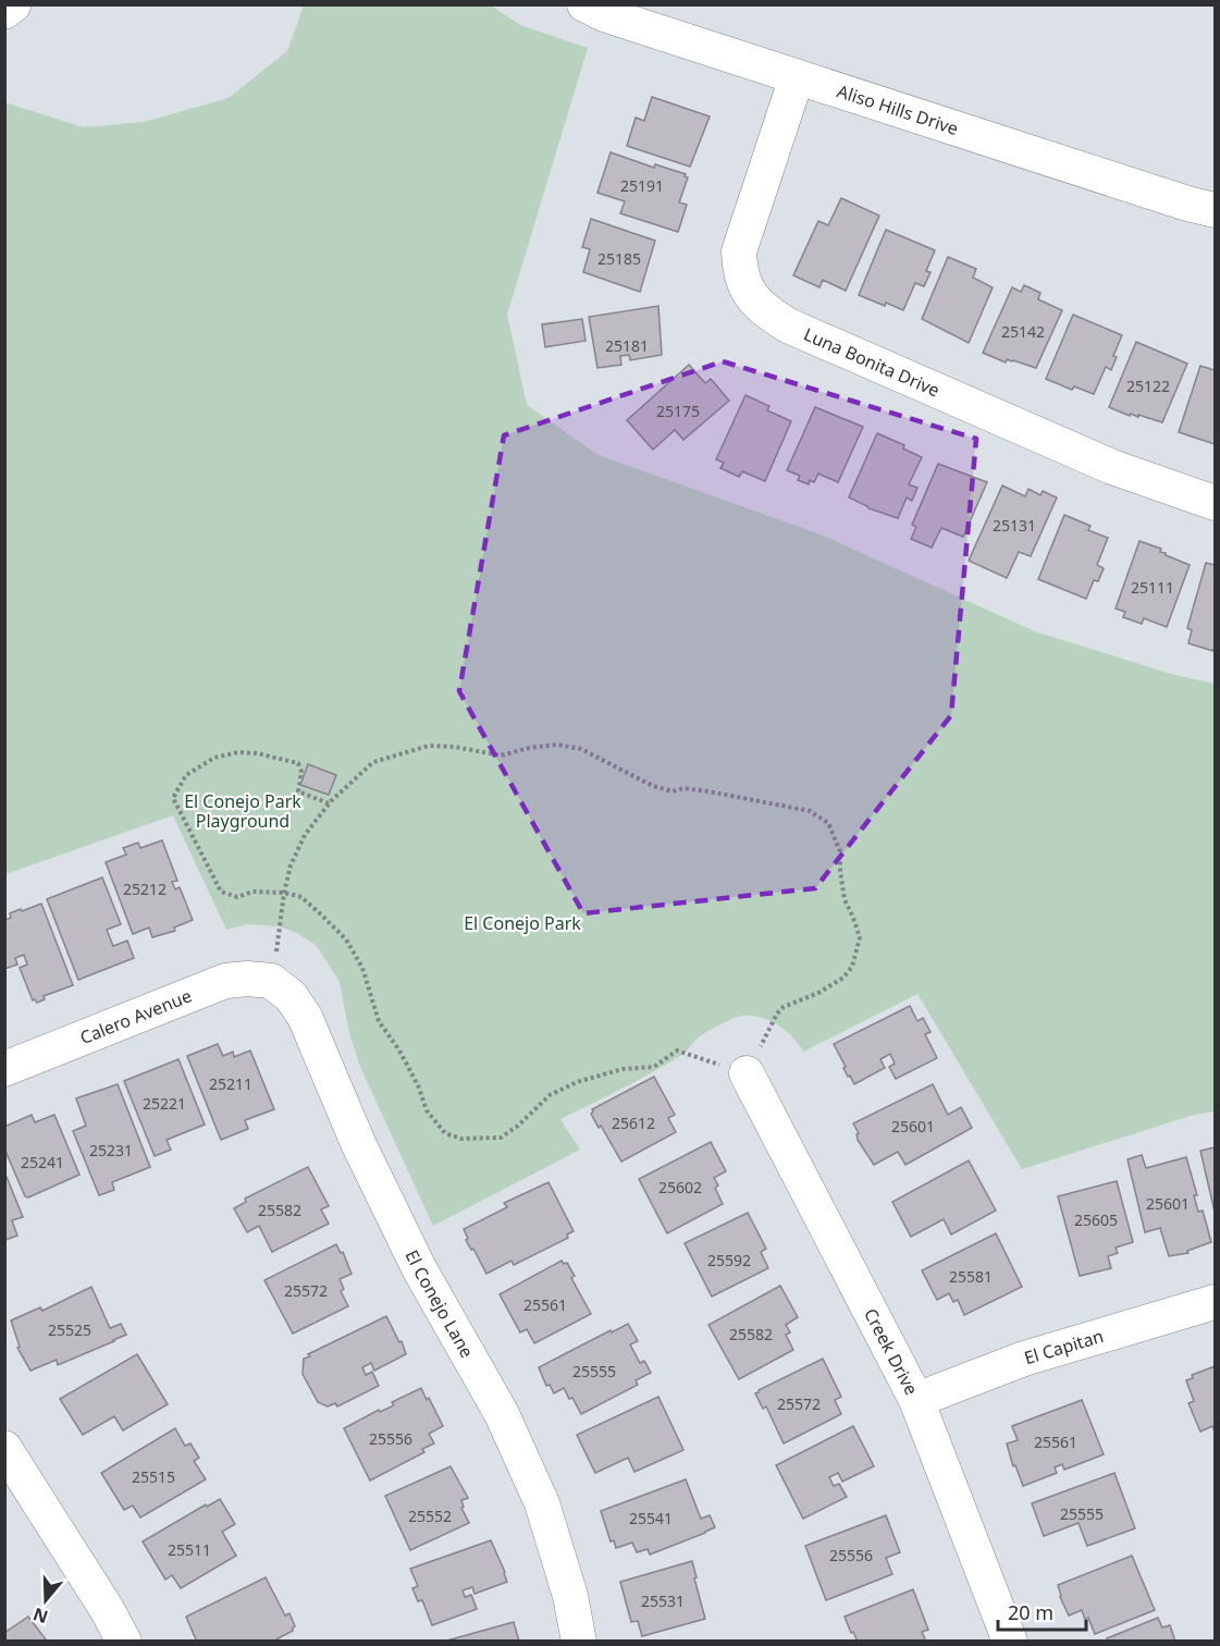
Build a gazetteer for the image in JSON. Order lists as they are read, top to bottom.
{
  "streets": {
    "street": [
      "Aliso Hills Drive",
      "Luna Bonita Drive",
      "Calero Avenue",
      "El Conejo Lane",
      "El Capitan",
      "Creek Drive"
    ]
  },
  "crossings": [
    ["Aliso Hills Drive", "Luna Bonita Drive"],
    ["Calero Avenue", "El Conejo Lane"],
    ["El Capitan", "Creek Drive"]
  ],
  "parks": ["El Conejo Park Playground", "El Conejo Park"],
  "house_numbers": [
    "25191",
    "25185",
    "25142",
    "25181",
    "25122",
    "25175",
    "25131",
    "25111",
    "25212",
    "25211",
    "25221",
    "25612",
    "25601",
    "25231",
    "25241",
    "25602",
    "25601",
    "25582",
    "25605",
    "25592",
    "25581",
    "25572",
    "25561",
    "25525",
    "25582",
    "25555",
    "25572",
    "25556",
    "25561",
    "25515",
    "25555",
    "25552",
    "25541",
    "25511",
    "25556",
    "25531"
  ],
  "scale_bar": "20 m",
  "north": "bottom"
}
